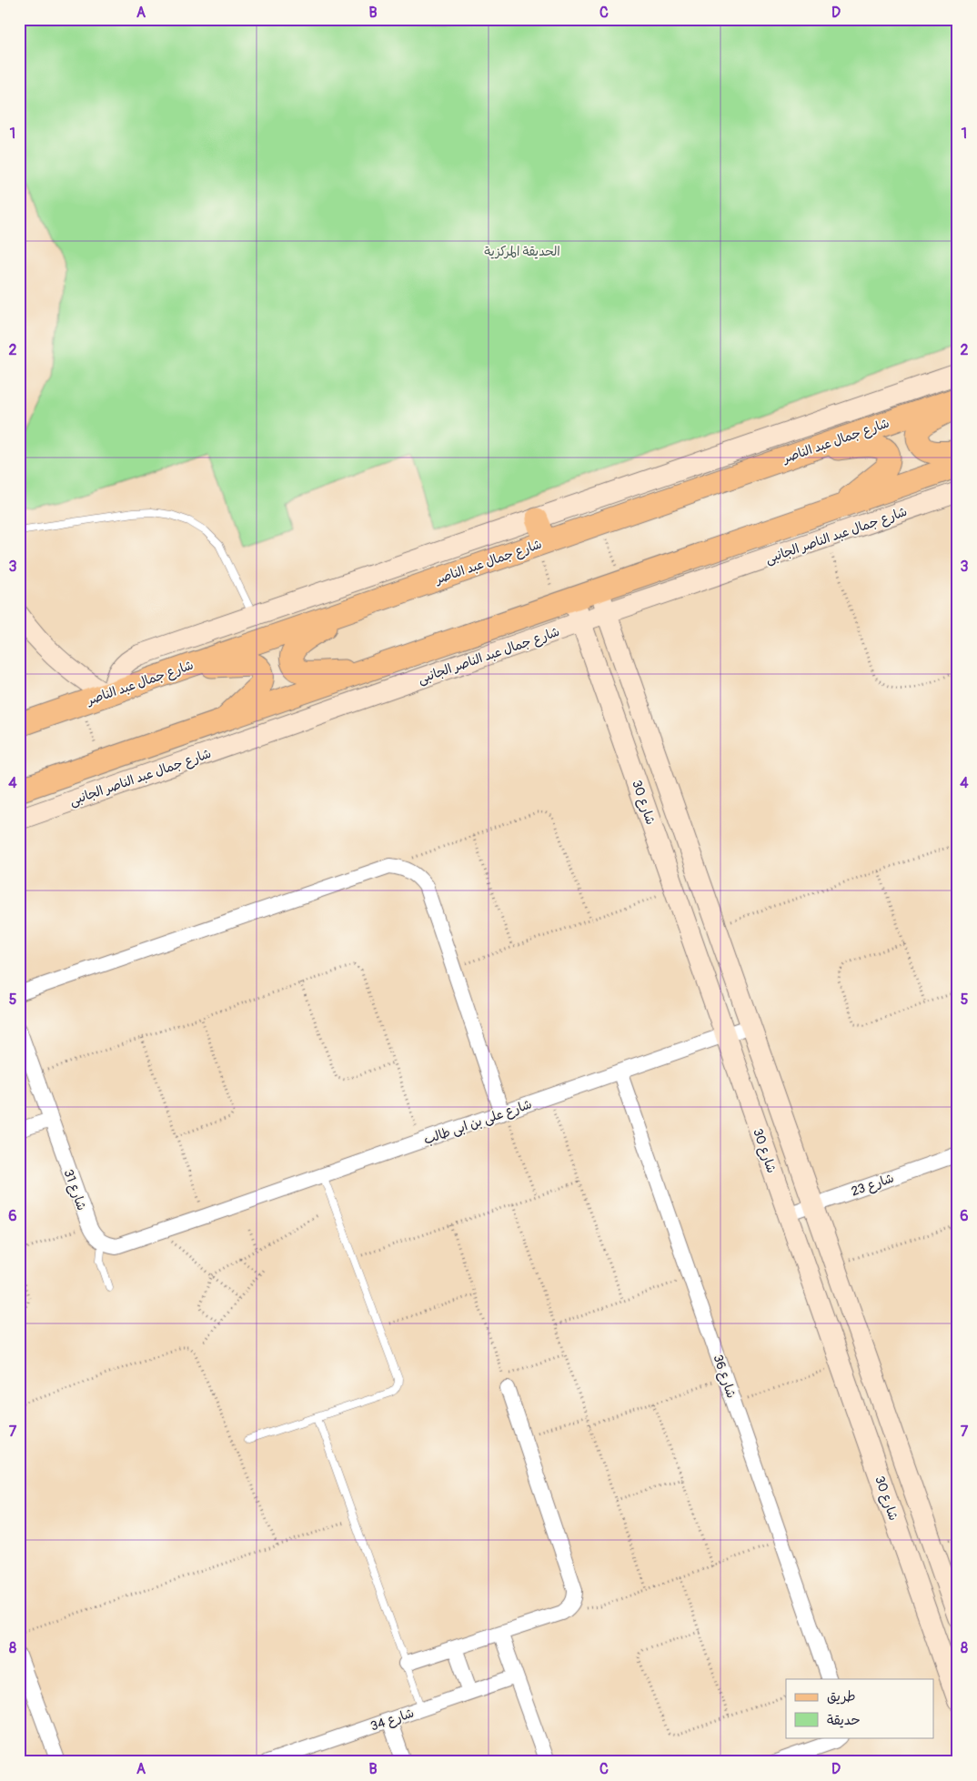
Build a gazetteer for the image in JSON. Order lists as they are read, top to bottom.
{
  "streets": {
    "main road": ["شارع جمال عبد الناصر"],
    "street": [
      "شارع جمال عبد الناصر الجانبى",
      "شارع 30",
      "شارع على بن ابى طالب",
      "شارع 23",
      "شارع 31",
      "شارع 36",
      "شارع 34"
    ]
  },
  "crossings": [
    ["شارع جمال عبد الناصر الجانبى", "شارع 30"],
    ["شارع 30", "شارع على بن ابى طالب"],
    ["شارع 30", "شارع 23"],
    ["شارع على بن ابى طالب", "شارع 36"]
  ],
  "parks": ["الحديقة المركزية"],
  "legend": ["طريق", "حديقة"],
  "grid": {
    "columns": [
      "A",
      "B",
      "C",
      "D"
    ],
    "rows": [
      "1",
      "2",
      "3",
      "4",
      "5",
      "6",
      "7",
      "8"
    ]
  }
}
